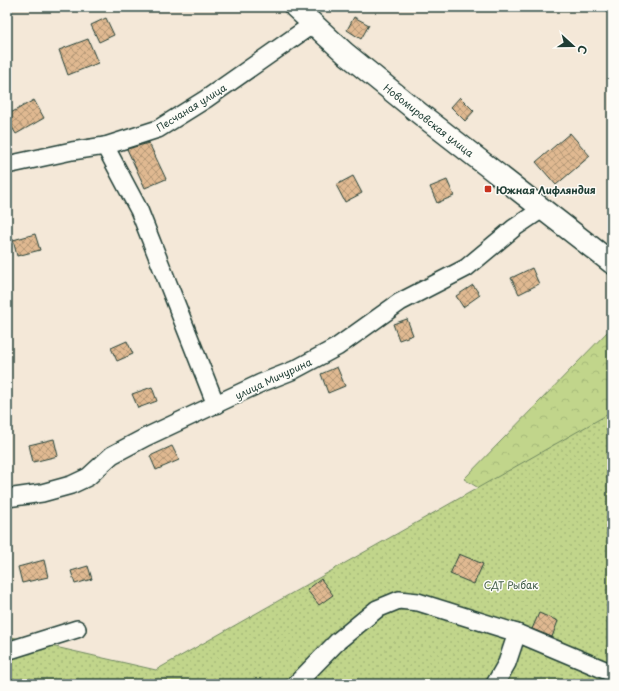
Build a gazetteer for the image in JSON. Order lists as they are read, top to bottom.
{
  "streets": {
    "main road": ["Новомировская улица"],
    "street": ["Песчаная улица", "улица Мичурина"]
  },
  "crossings": [
    ["Песчаная улица", "Новомировская улица"],
    ["Новомировская улица", "улица Мичурина"]
  ],
  "parks": ["СДТ Рыбак"],
  "places": {
    "transit": ["Южная Лифляндия"]
  },
  "north": "right"
}
